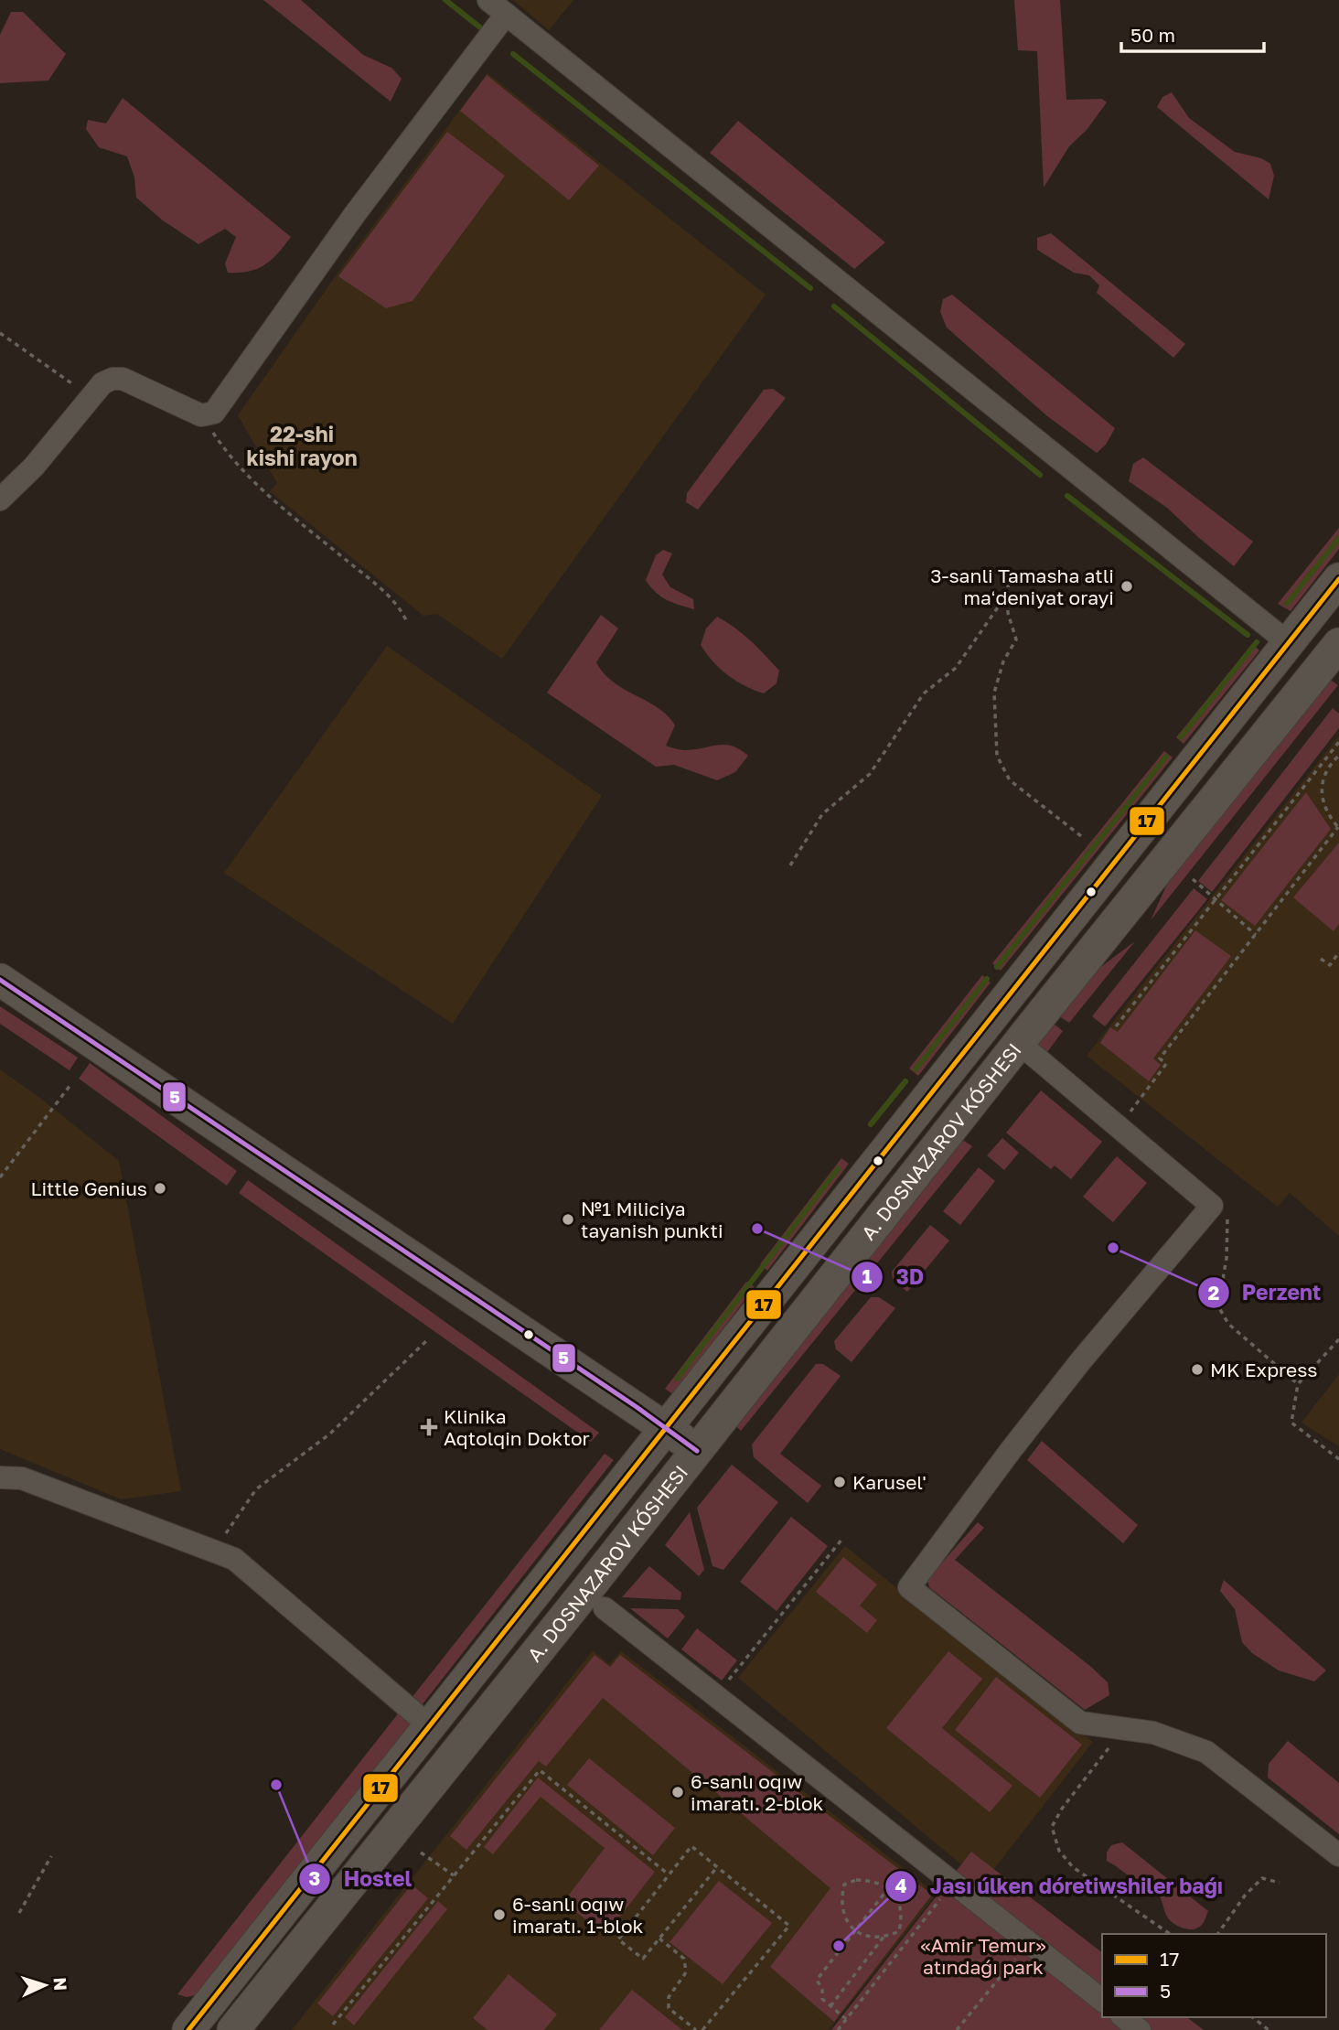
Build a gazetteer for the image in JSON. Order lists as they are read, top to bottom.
{
  "streets": {
    "main road": ["A. DOSNAZAROV KÓSHESI"]
  },
  "districts": ["22-shi kishi rayon"],
  "parks": ["«Amir Temur» atındaǵı park"],
  "places": {
    "other": [
      "3-sanli Tamasha atli maʻdeniyat orayi",
      "Little Genius",
      "№1 Miliciya tayanish punkti",
      "3D",
      "Perzent",
      "MK Express",
      "Karusel'",
      "Hostel",
      "6-sanlı oqıw imaratı. 2-blok",
      "6-sanlı oqıw imaratı. 1-blok",
      "Jası úlken dóretiwshiler baǵı"
    ],
    "health": ["Klinika Aqtolqin Doktor"]
  },
  "lines": ["transit line 17", "transit line 5"],
  "legend": ["17", "5"],
  "scale_bar": "50 m",
  "north": "right"
}
